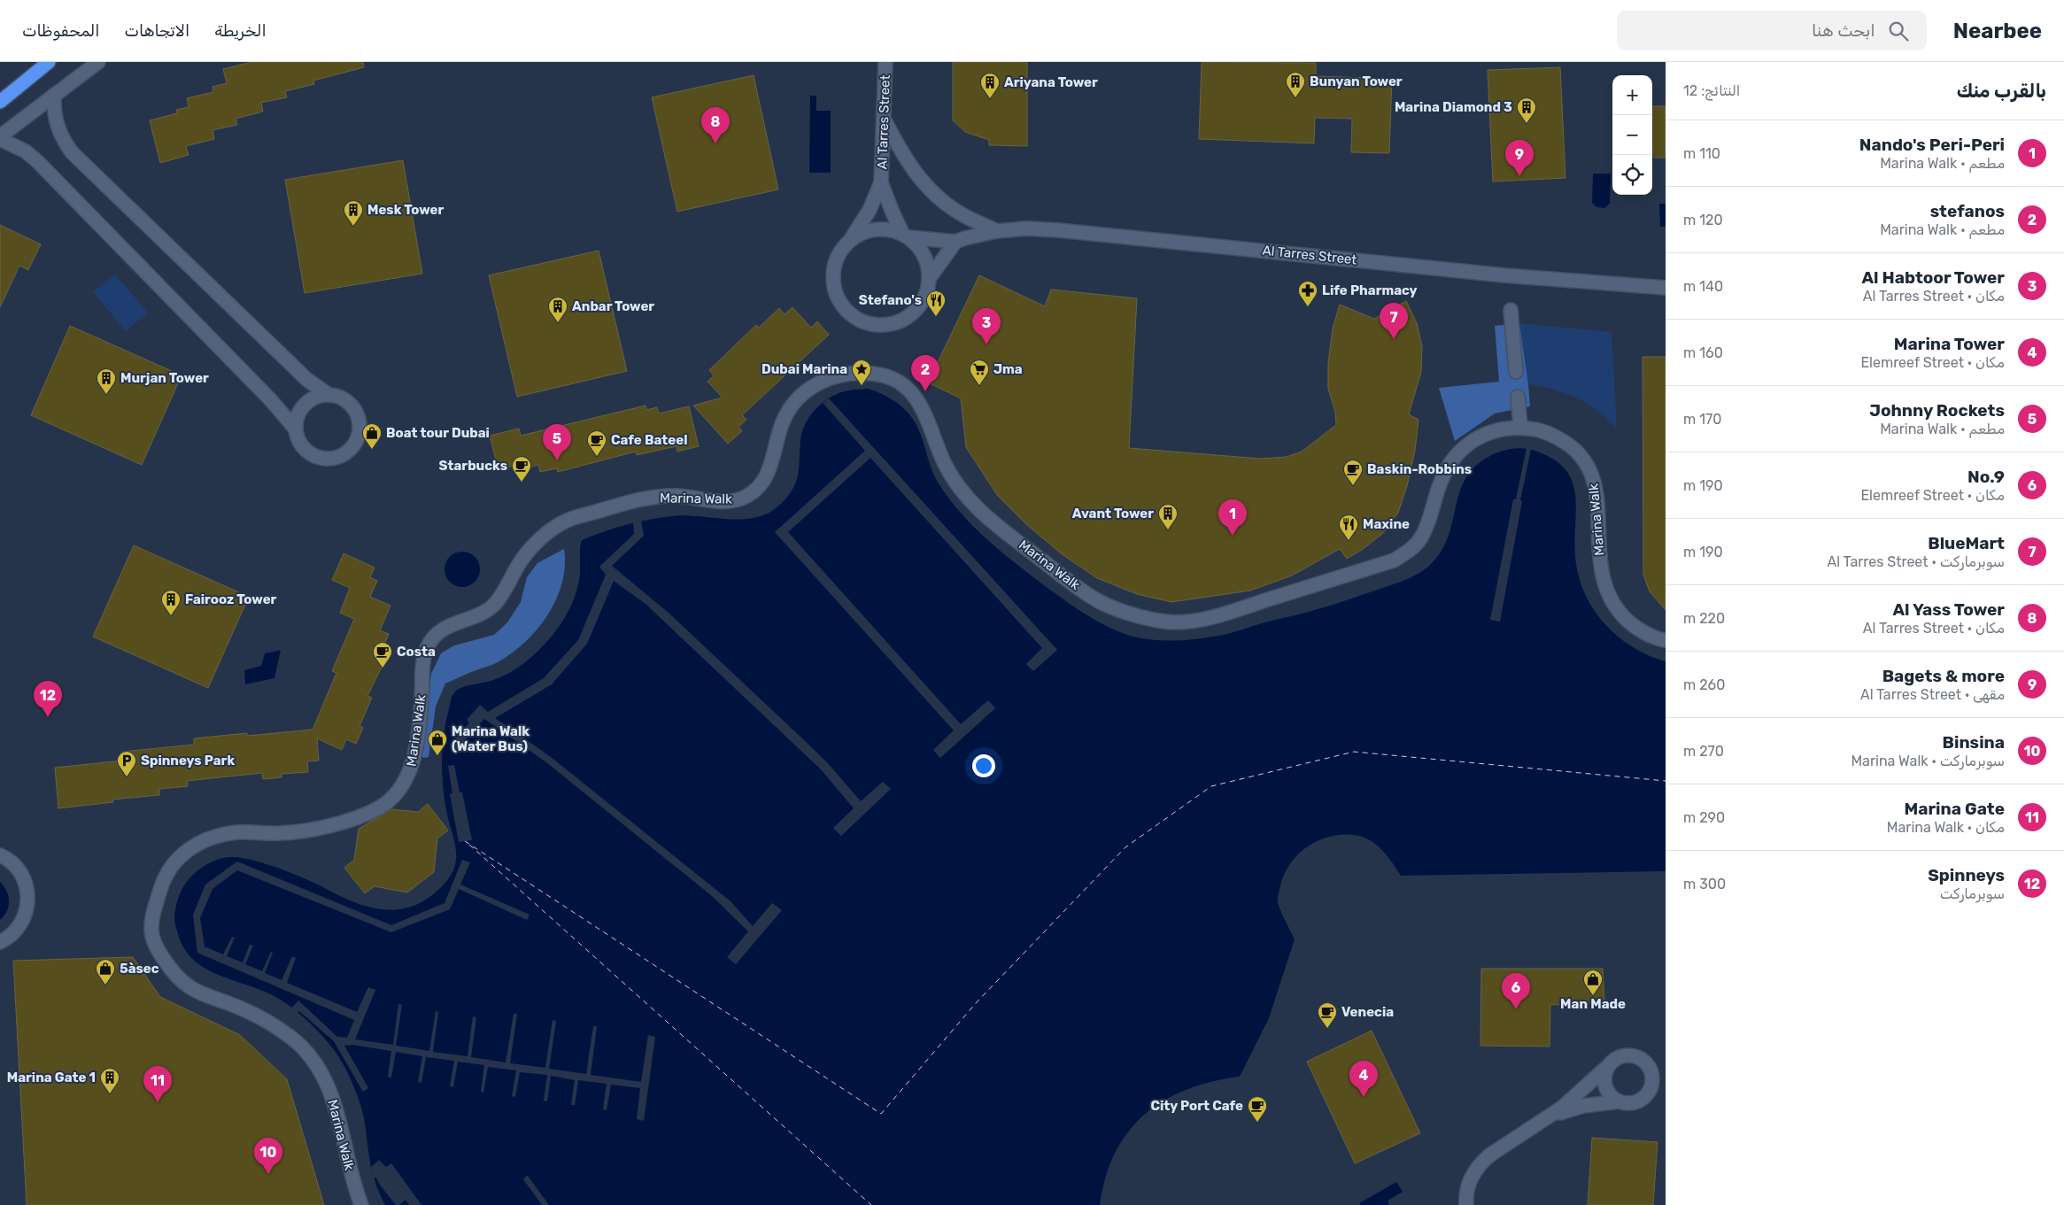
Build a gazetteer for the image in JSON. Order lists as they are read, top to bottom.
{
  "streets": {
    "street": ["Al Tarres Street", "Marina Walk"]
  },
  "places": {
    "building": [
      "Bunyan Tower",
      "Ariyana Tower",
      "Marina Diamond 3",
      "Mesk Tower",
      "Anbar Tower",
      "Murjan Tower",
      "Avant Tower",
      "Fairooz Tower",
      "Marina Gate 1"
    ],
    "pharmacy": ["Life Pharmacy"],
    "restaurant": ["Stefano's", "Maxine"],
    "place": ["Dubai Marina"],
    "supermarket": ["Jma"],
    "shop": [
      "Boat tour Dubai",
      "Marina Walk (Water Bus)",
      "5àsec",
      "Man Made"
    ],
    "cafe": [
      "Cafe Bateel",
      "Starbucks",
      "Baskin-Robbins",
      "Costa",
      "Venecia",
      "City Port Cafe"
    ],
    "parking": ["Spinneys Park"]
  },
  "page": {
    "header": "Nearbee",
    "search": "ابحث هنا",
    "nav": ["الخريطة", "الاتجاهات", "المحفوظات"],
    "heading": ["بالقرب منك", "النتائج: 12"],
    "map_buttons": ["+", "−"],
    "pins": [
      "8",
      "9",
      "7",
      "3",
      "2",
      "5",
      "1",
      "12",
      "6",
      "4",
      "11",
      "10"
    ],
    "list": [
      {
        "mark": "1",
        "name": "Nando's Peri-Peri",
        "note": "مطعم · Marina Walk",
        "value": "110 m"
      },
      {
        "mark": "2",
        "name": "stefanos",
        "note": "مطعم · Marina Walk",
        "value": "120 m"
      },
      {
        "mark": "3",
        "name": "Al Habtoor Tower",
        "note": "مكان · Al Tarres Street",
        "value": "140 m"
      },
      {
        "mark": "4",
        "name": "Marina Tower",
        "note": "مكان · Elemreef Street",
        "value": "160 m"
      },
      {
        "mark": "5",
        "name": "Johnny Rockets",
        "note": "مطعم · Marina Walk",
        "value": "170 m"
      },
      {
        "mark": "6",
        "name": "No.9",
        "note": "مكان · Elemreef Street",
        "value": "190 m"
      },
      {
        "mark": "7",
        "name": "BlueMart",
        "note": "سوبرماركت · Al Tarres Street",
        "value": "190 m"
      },
      {
        "mark": "8",
        "name": "Al Yass Tower",
        "note": "مكان · Al Tarres Street",
        "value": "220 m"
      },
      {
        "mark": "9",
        "name": "Bagets & more",
        "note": "مقهى · Al Tarres Street",
        "value": "260 m"
      },
      {
        "mark": "10",
        "name": "Binsina",
        "note": "سوبرماركت · Marina Walk",
        "value": "270 m"
      },
      {
        "mark": "11",
        "name": "Marina Gate",
        "note": "مكان · Marina Walk",
        "value": "290 m"
      },
      {
        "mark": "12",
        "name": "Spinneys",
        "note": "سوبرماركت",
        "value": "300 m"
      }
    ]
  }
}
